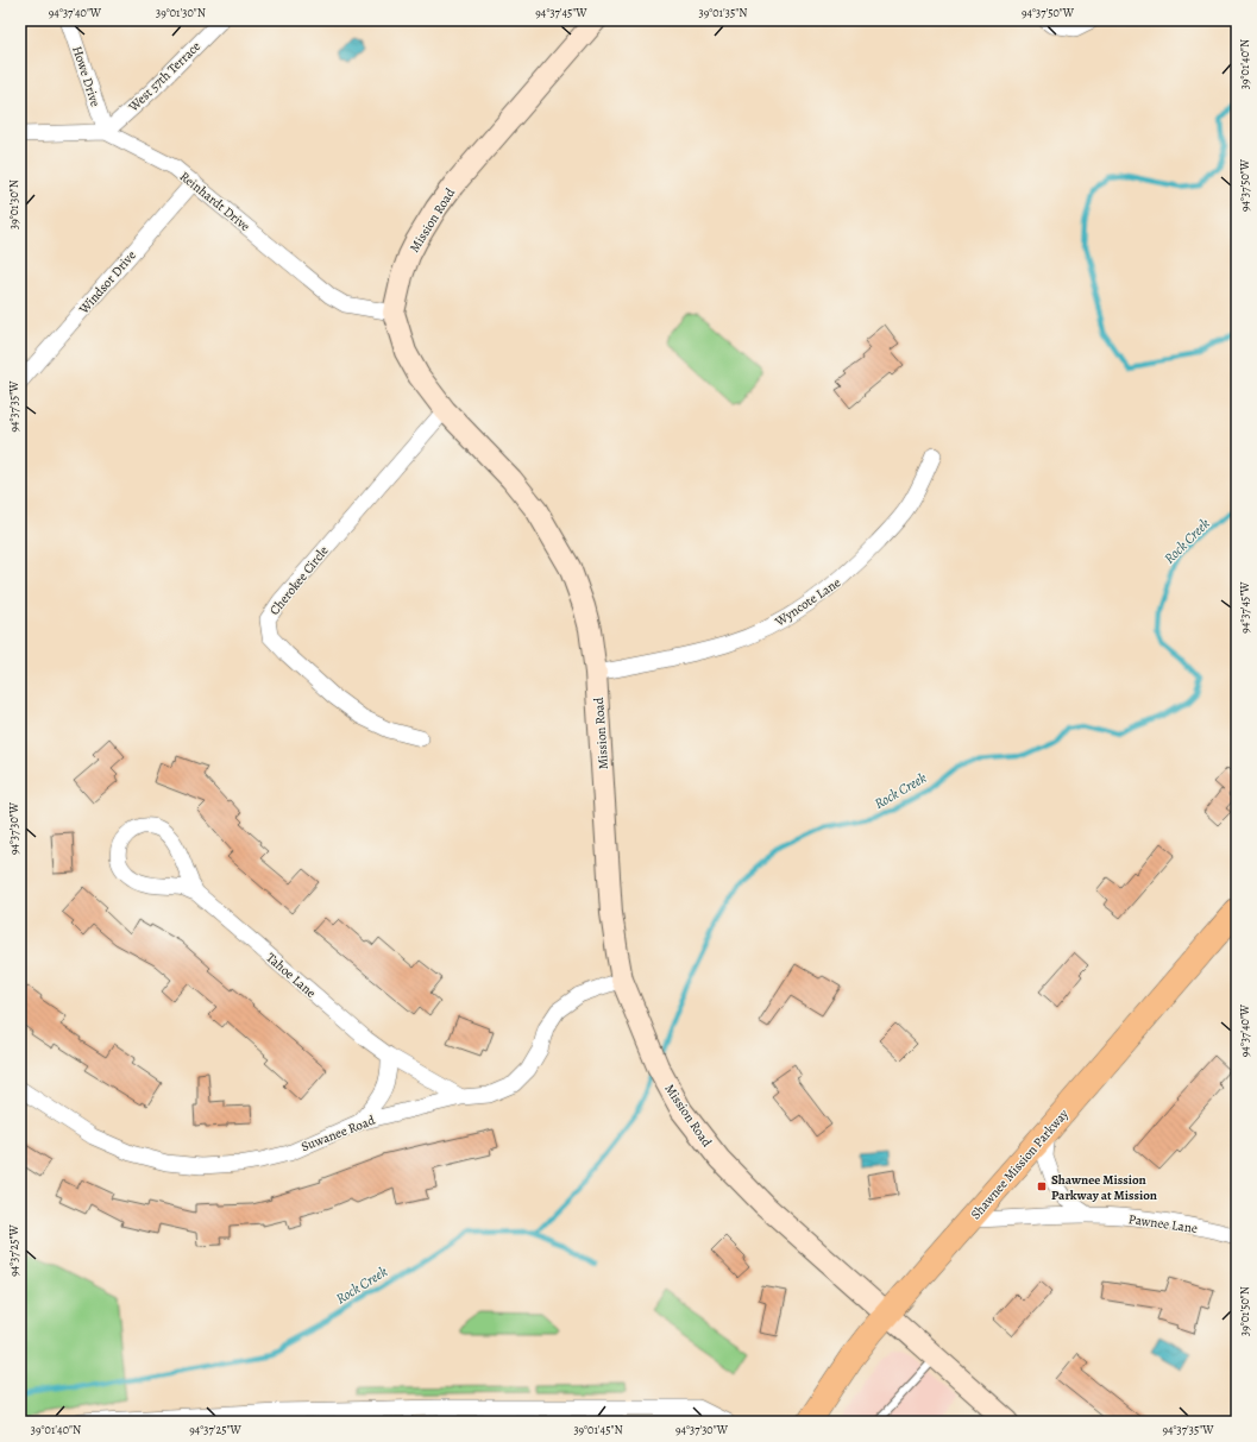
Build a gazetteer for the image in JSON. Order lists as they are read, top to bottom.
{
  "streets": {
    "highway": ["Shawnee Mission Parkway"],
    "main road": ["Mission Road"],
    "street": [
      "Howe Drive",
      "West 57th Terrace",
      "Reinhardt Drive",
      "Windsor Drive",
      "Cherokee Circle",
      "Wyncote Lane",
      "Tahoe Lane",
      "Suwanee Road",
      "Pawnee Lane"
    ]
  },
  "crossings": [
    ["Howe Drive", "West 57th Terrace"],
    ["Howe Drive", "Reinhardt Drive"],
    ["West 57th Terrace", "Reinhardt Drive"],
    ["Reinhardt Drive", "Mission Road"],
    ["Reinhardt Drive", "Windsor Drive"],
    ["Mission Road", "Cherokee Circle"],
    ["Mission Road", "Wyncote Lane"],
    ["Mission Road", "Suwanee Road"],
    ["Mission Road", "Shawnee Mission Parkway"],
    ["Tahoe Lane", "Suwanee Road"],
    ["Shawnee Mission Parkway", "Pawnee Lane"]
  ],
  "water": ["Rock Creek"],
  "places": {
    "transit": ["Shawnee Mission Parkway at Mission"]
  },
  "coordinates": [
    "94°37'40\"W",
    "39°01'30\"N",
    "94°37'45\"W",
    "39°01'35\"N",
    "94°37'50\"W",
    "39°01'40\"N",
    "94°37'35\"W",
    "94°37'30\"W",
    "94°37'25\"W",
    "39°01'50\"N",
    "39°01'45\"N"
  ]
}
